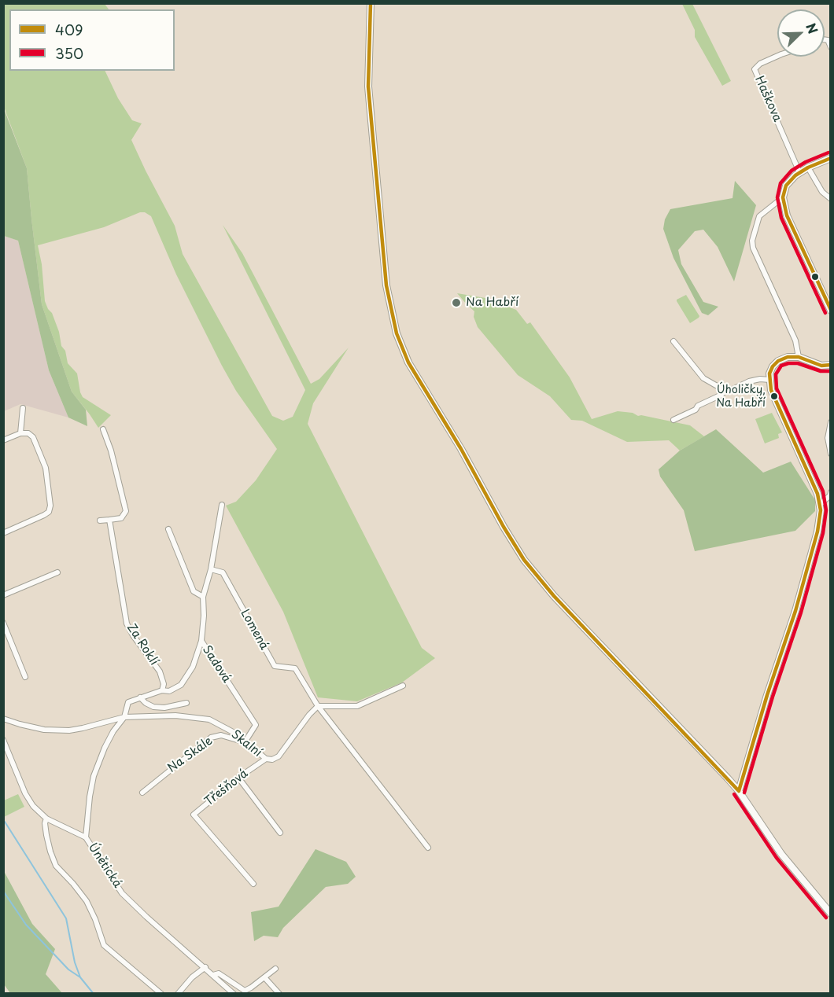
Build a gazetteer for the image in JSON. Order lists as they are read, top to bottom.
{
  "streets": {
    "street": [
      "Haškova",
      "Lomená",
      "Za Roklí",
      "Sadová",
      "Skalní",
      "Na Skále",
      "Třešňová",
      "Únětická"
    ]
  },
  "crossings": [
    ["Lomená", "Skalní"],
    ["Sadová", "Skalní"],
    ["Sadová", "Na Skále"],
    ["Skalní", "Na Skále"],
    ["Skalní", "Třešňová"]
  ],
  "places": ["Na Habří", "Úholičky, Na Habří"],
  "lines": ["transit line 409", "transit line 350"],
  "legend": ["409", "350"],
  "north": "top right"
}
